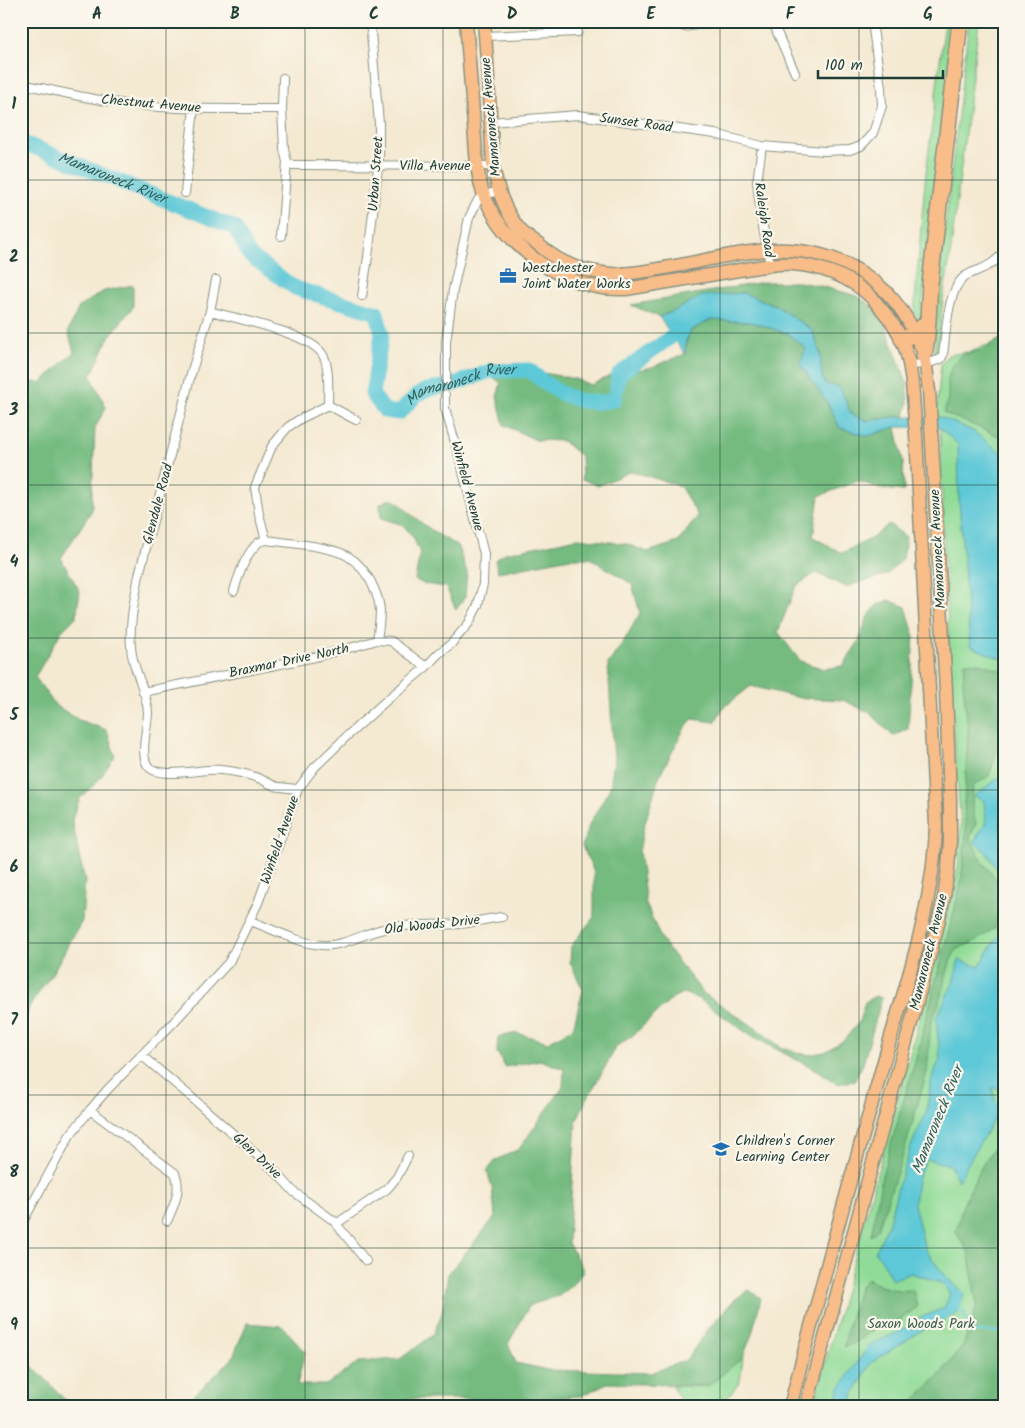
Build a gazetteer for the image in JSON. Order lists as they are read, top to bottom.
{
  "streets": {
    "main road": ["Mamaroneck Avenue"],
    "street": [
      "Chestnut Avenue",
      "Sunset Road",
      "Villa Avenue",
      "Urban Street",
      "Raleigh Road",
      "Winfield Avenue",
      "Glendale Road",
      "Braxmar Drive North",
      "Old Woods Drive",
      "Glen Drive"
    ]
  },
  "crossings": [
    ["Mamaroneck Avenue", "Sunset Road"],
    ["Mamaroneck Avenue", "Villa Avenue"],
    ["Mamaroneck Avenue", "Raleigh Road"],
    ["Sunset Road", "Raleigh Road"],
    ["Villa Avenue", "Urban Street"],
    ["Winfield Avenue", "Glendale Road"],
    ["Winfield Avenue", "Old Woods Drive"],
    ["Winfield Avenue", "Glen Drive"],
    ["Glendale Road", "Braxmar Drive North"]
  ],
  "water": ["Mamaroneck River"],
  "parks": ["Saxon Woods Park"],
  "places": {
    "office": ["Westchester Joint Water Works"],
    "school or university": ["Children's Corner Learning Center"]
  },
  "scale_bar": "100 m",
  "grid": {
    "columns": [
      "A",
      "B",
      "C",
      "D",
      "E",
      "F",
      "G"
    ],
    "rows": [
      "1",
      "2",
      "3",
      "4",
      "5",
      "6",
      "7",
      "8",
      "9"
    ]
  }
}
